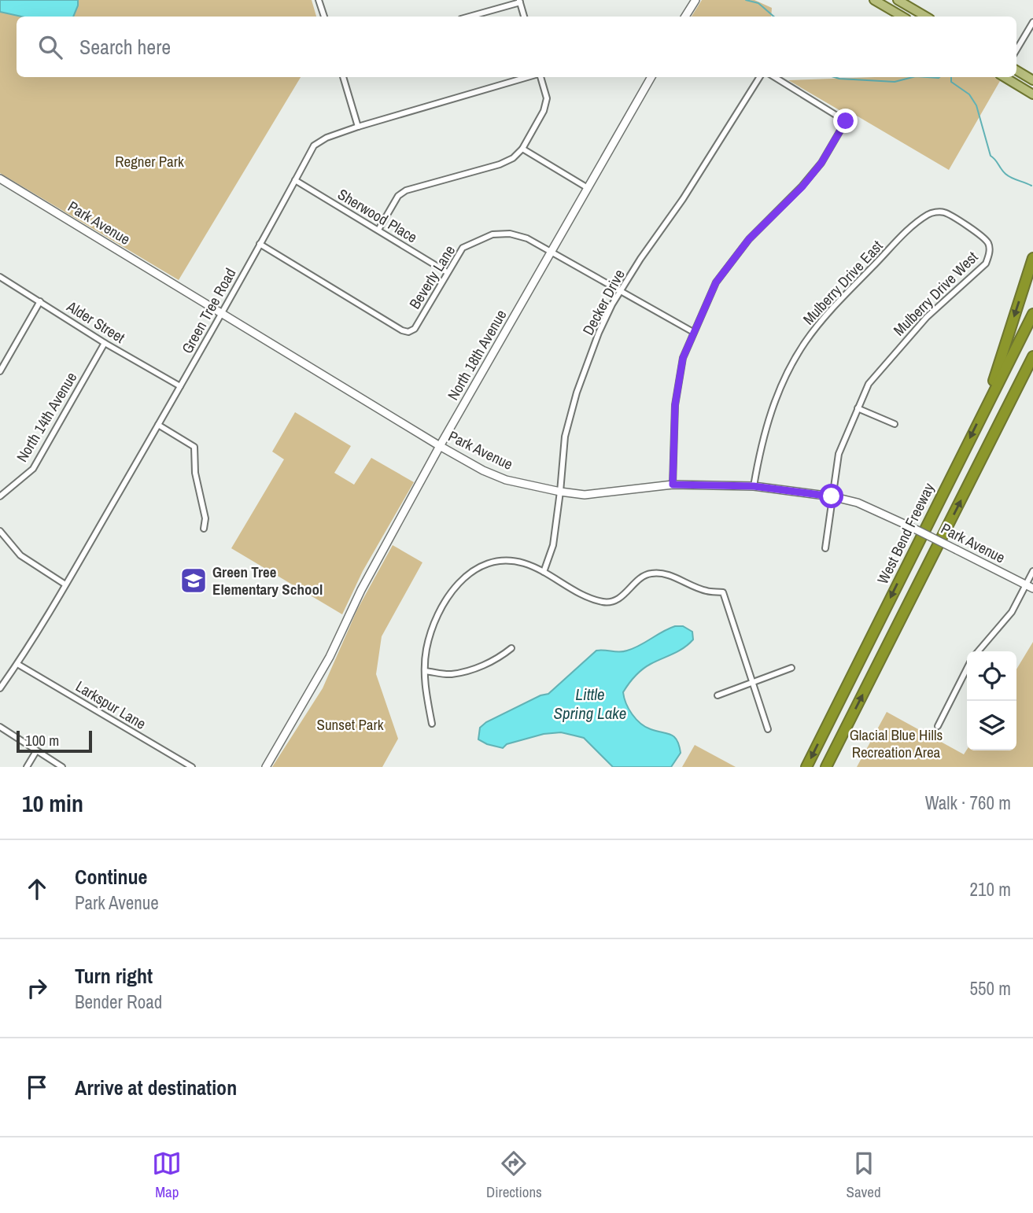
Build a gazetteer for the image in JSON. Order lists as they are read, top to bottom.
{
  "streets": {
    "highway": ["West Bend Freeway"],
    "street": [
      "Sherwood Place",
      "Park Avenue",
      "Beverly Lane",
      "Mulberry Drive East",
      "Mulberry Drive West",
      "Decker Drive",
      "Green Tree Road",
      "Alder Street",
      "North 18th Avenue",
      "North 14th Avenue",
      "Larkspur Lane"
    ]
  },
  "crossings": [
    ["Sherwood Place", "Beverly Lane"],
    ["Sherwood Place", "Green Tree Road"],
    ["Park Avenue", "Mulberry Drive East"],
    ["Park Avenue", "Mulberry Drive West"],
    ["Park Avenue", "Decker Drive"],
    ["Park Avenue", "Green Tree Road"],
    ["Park Avenue", "North 18th Avenue"],
    ["Beverly Lane", "Decker Drive"],
    ["Beverly Lane", "Green Tree Road"],
    ["Beverly Lane", "North 18th Avenue"],
    ["Mulberry Drive East", "Mulberry Drive West"],
    ["Green Tree Road", "Alder Street"],
    ["Green Tree Road", "Larkspur Lane"],
    ["Alder Street", "North 14th Avenue"]
  ],
  "water": ["Little Spring Lake"],
  "parks": ["Regner Park", "Sunset Park", "Glacial Blue Hills Recreation Area"],
  "places": {
    "school or university": ["Green Tree Elementary School"]
  },
  "scale_bar": "100 m",
  "page": {
    "search": "Search here",
    "scale": "100 m",
    "heading": ["10 min", "Walk · 760 m"],
    "list": [
      ["Continue", "Park Avenue", "210 m"],
      ["Turn right", "Bender Road", "550 m"],
      "Arrive at destination"
    ],
    "nav": ["Map", "Directions", "Saved"]
  }
}
